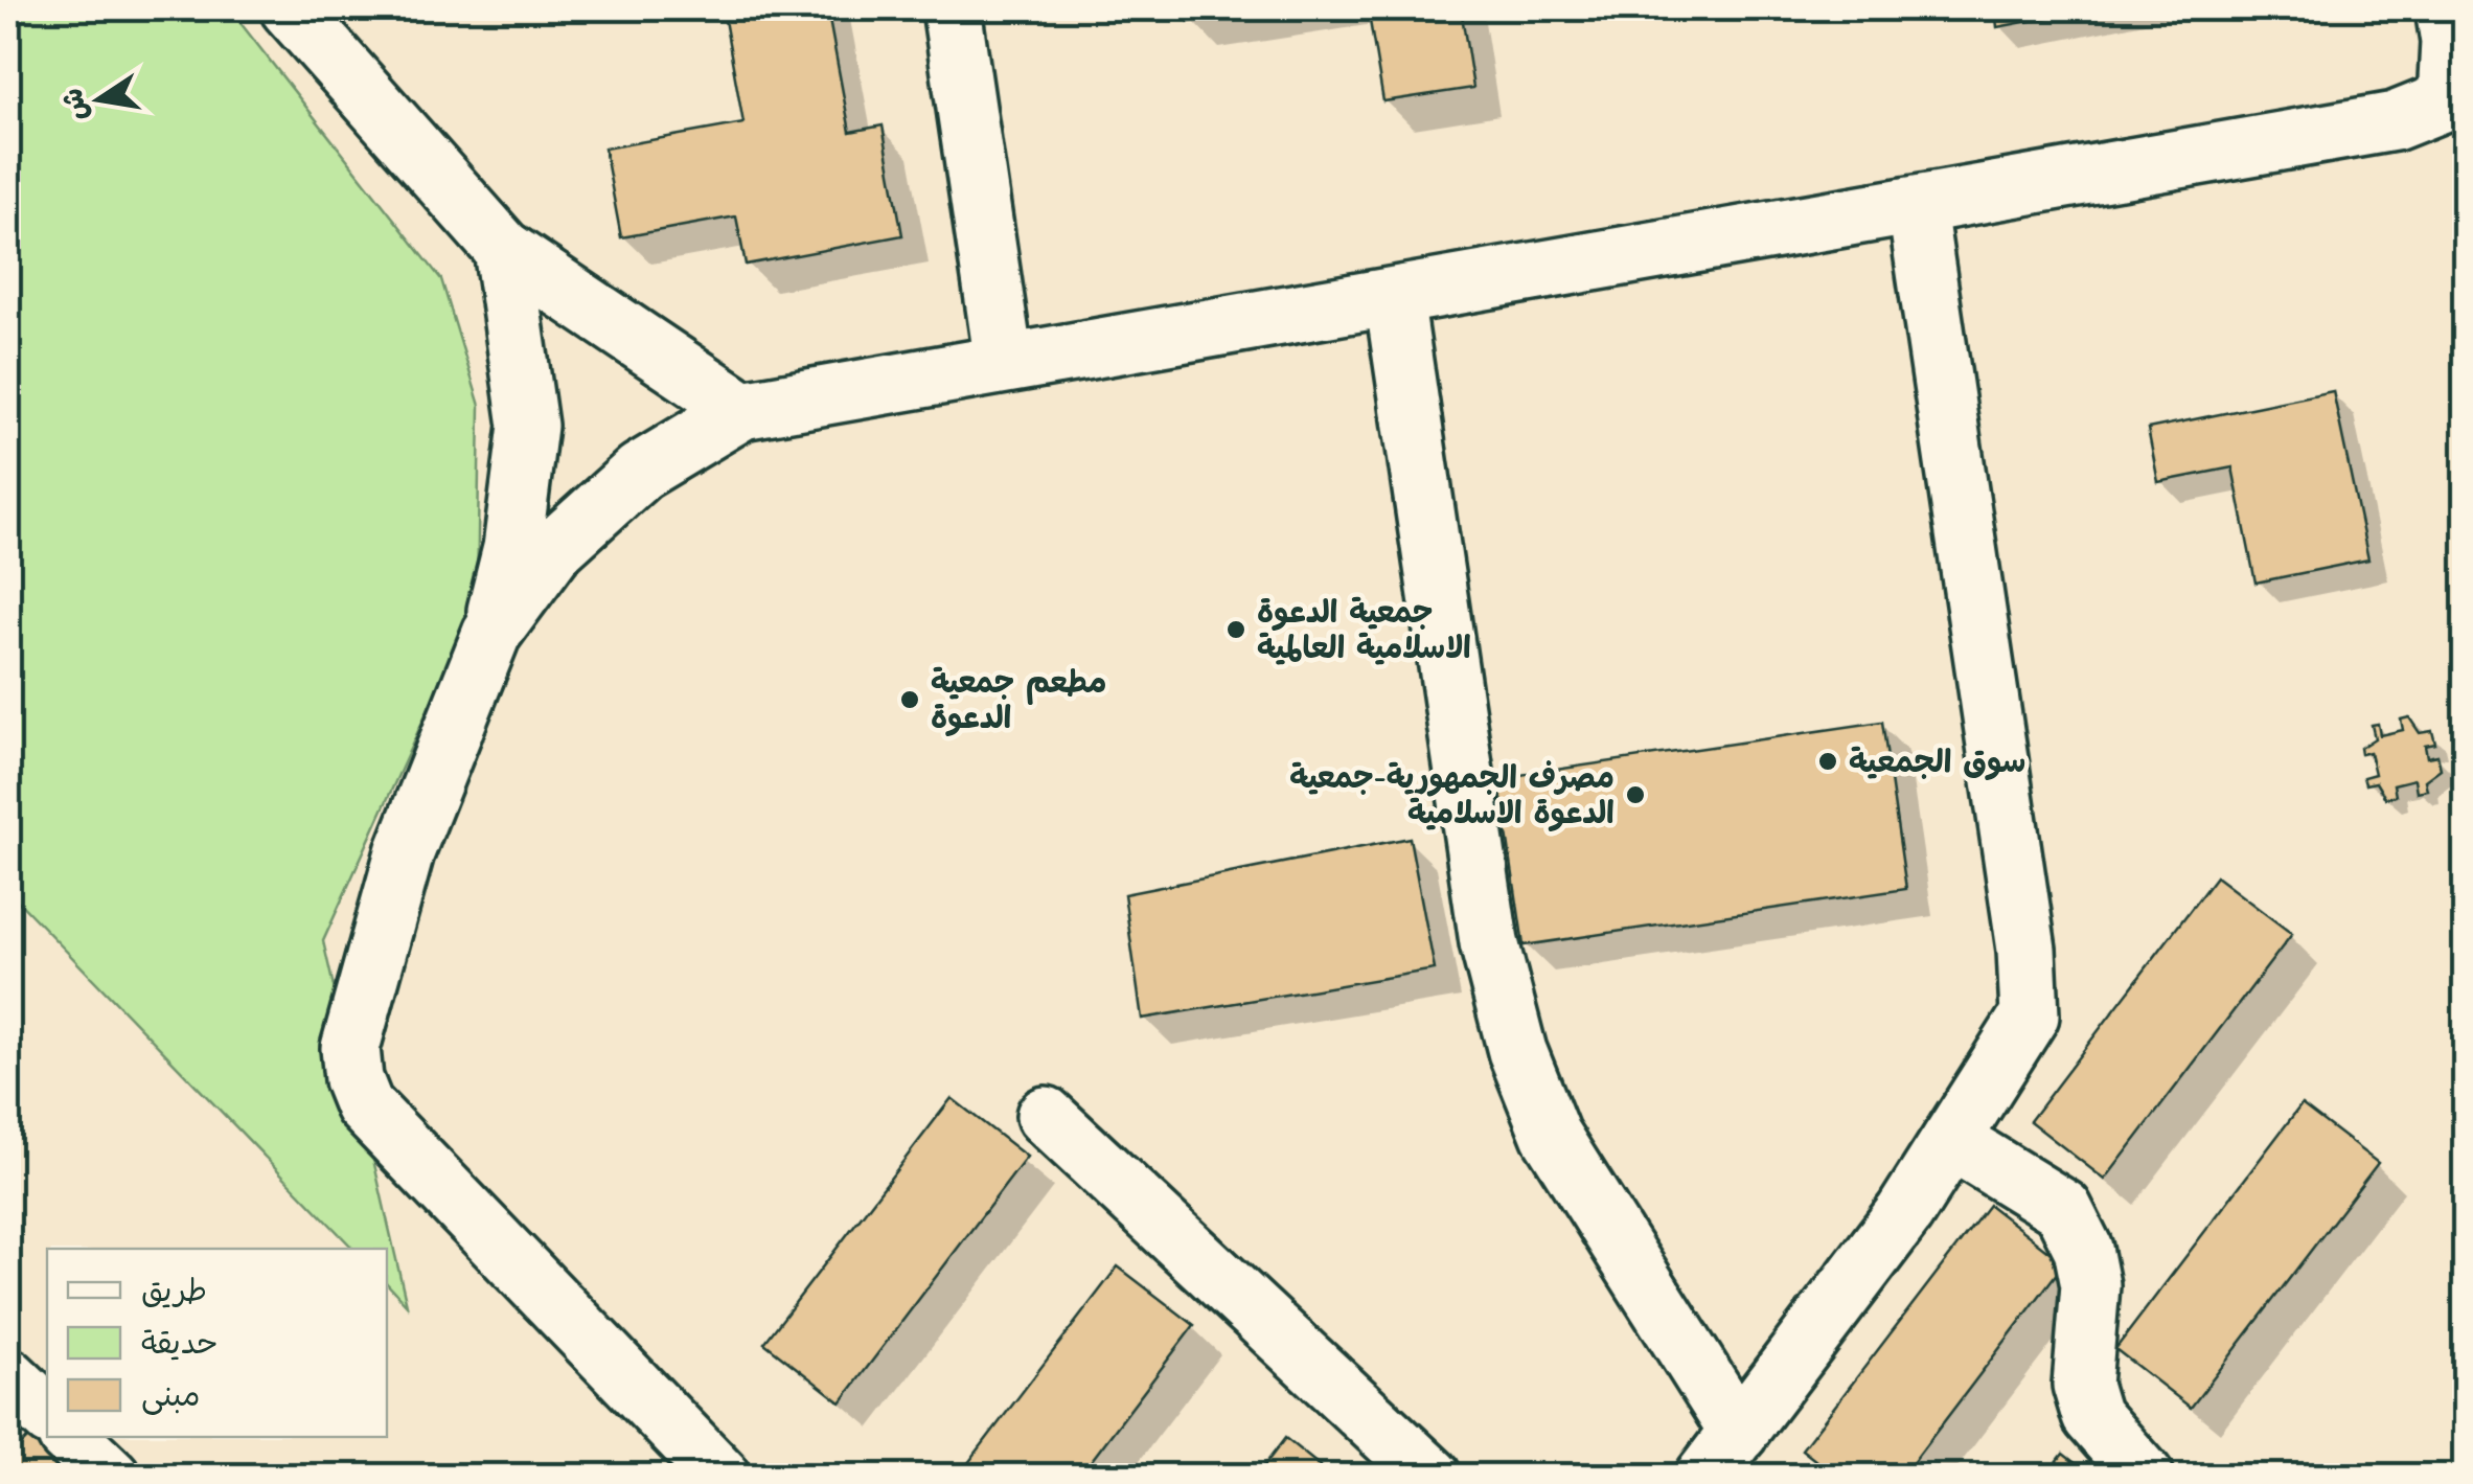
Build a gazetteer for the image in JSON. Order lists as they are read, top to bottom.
{
  "places": [
    "جمعية الدعوة الاسلامية العالمية",
    "مطعم جمعية الدعوة",
    "سوق الجمعية",
    "مصرف الجمهورية-جمعية الدعوة الاسلامية"
  ],
  "legend": ["طريق", "حديقة", "مبنى"],
  "north": "left"
}
